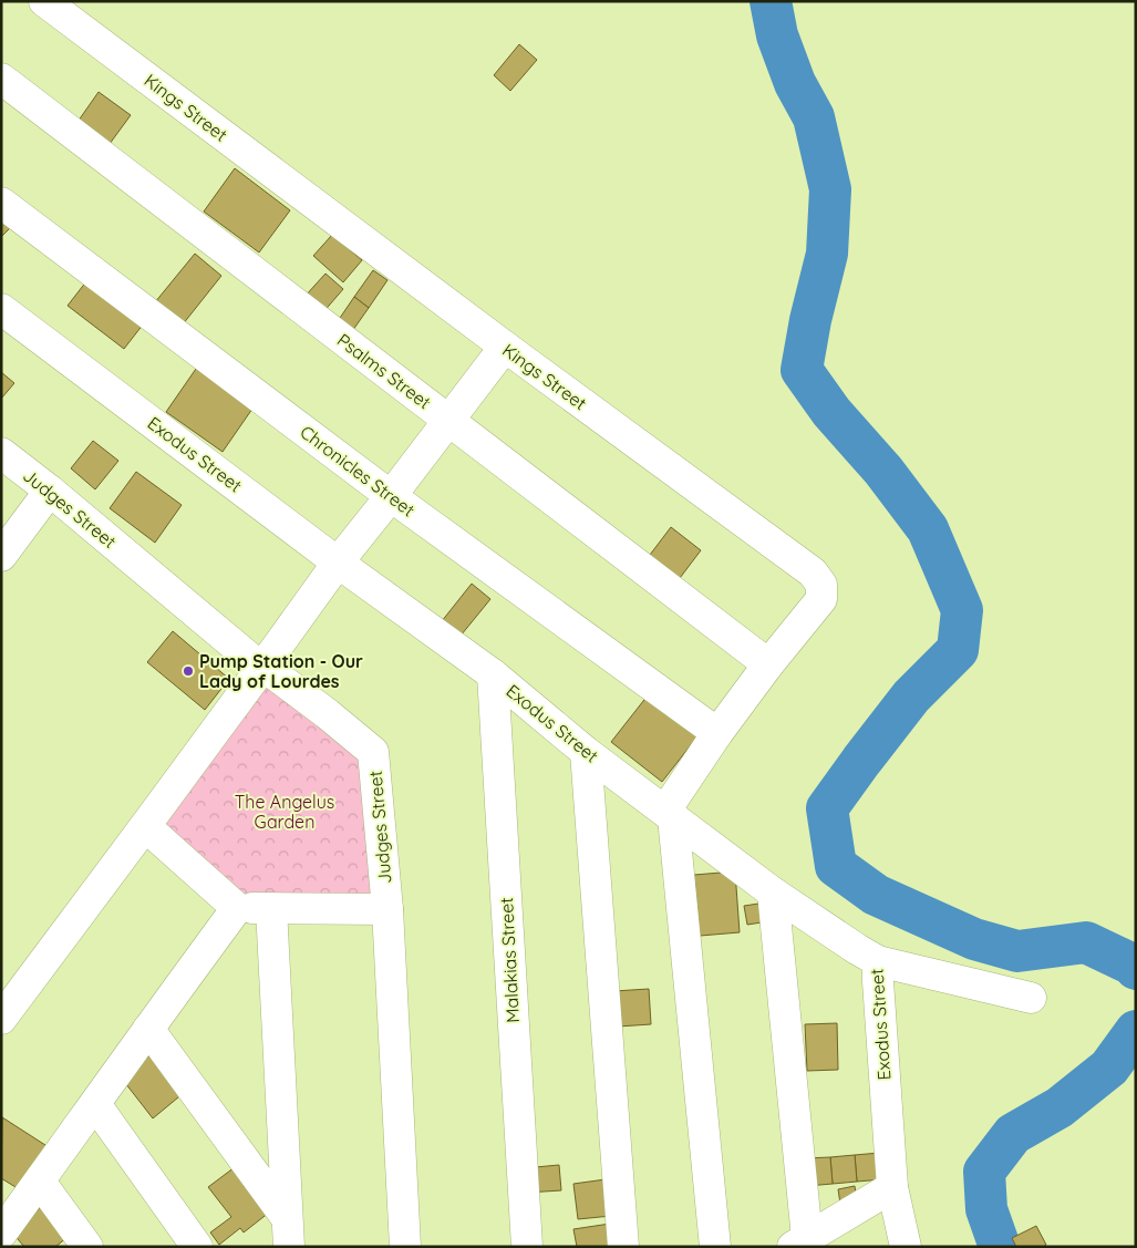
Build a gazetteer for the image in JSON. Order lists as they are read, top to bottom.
{
  "streets": {
    "street": [
      "Kings Street",
      "Psalms Street",
      "Exodus Street",
      "Chronicles Street",
      "Judges Street",
      "Malakias Street"
    ]
  },
  "crossings": [
    ["Kings Street", "Psalms Street"],
    ["Kings Street", "Exodus Street"],
    ["Kings Street", "Chronicles Street"],
    ["Exodus Street", "Malakias Street"]
  ],
  "parks": ["The Angelus Garden"],
  "places": ["Pump Station - Our Lady of Lourdes"]
}
